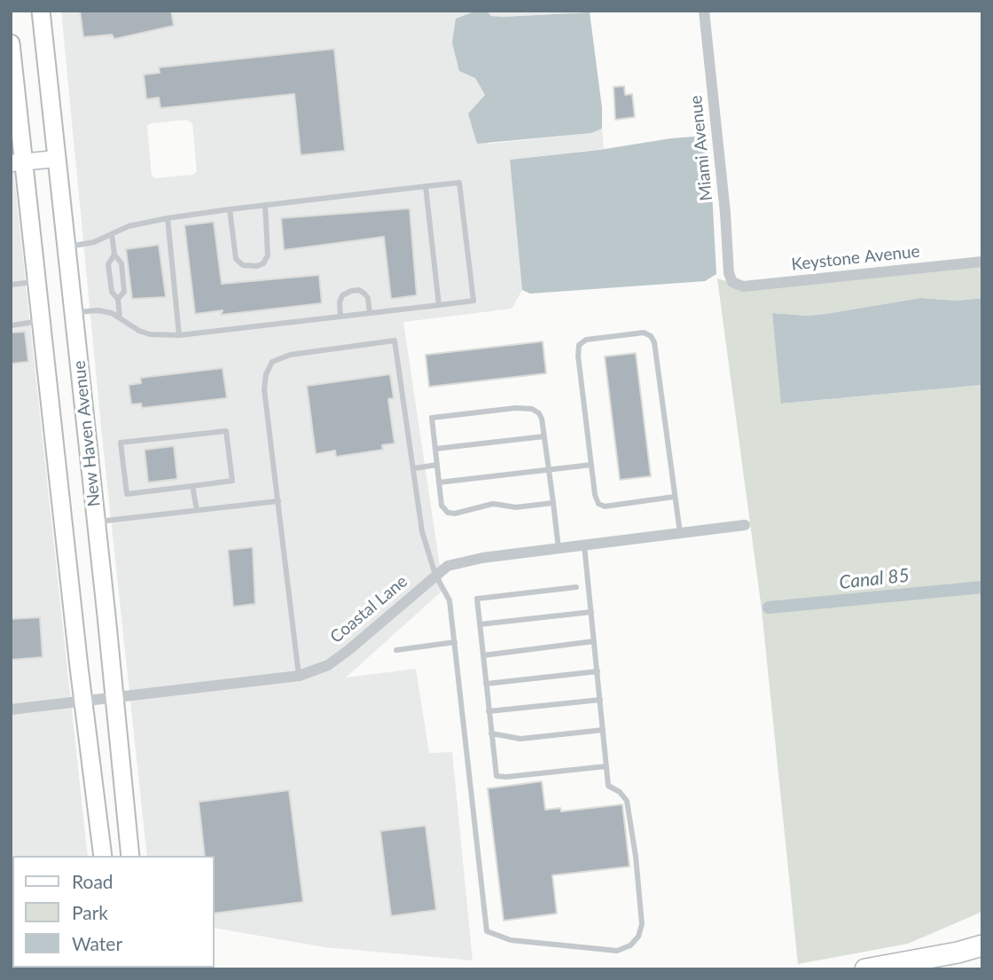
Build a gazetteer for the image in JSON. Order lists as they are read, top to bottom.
{
  "streets": {
    "main road": ["New Haven Avenue"],
    "street": ["Miami Avenue", "Keystone Avenue", "Coastal Lane"]
  },
  "crossings": [
    ["Miami Avenue", "Keystone Avenue"],
    ["New Haven Avenue", "Coastal Lane"]
  ],
  "water": ["Canal 85"],
  "legend": ["Road", "Park", "Water"]
}
